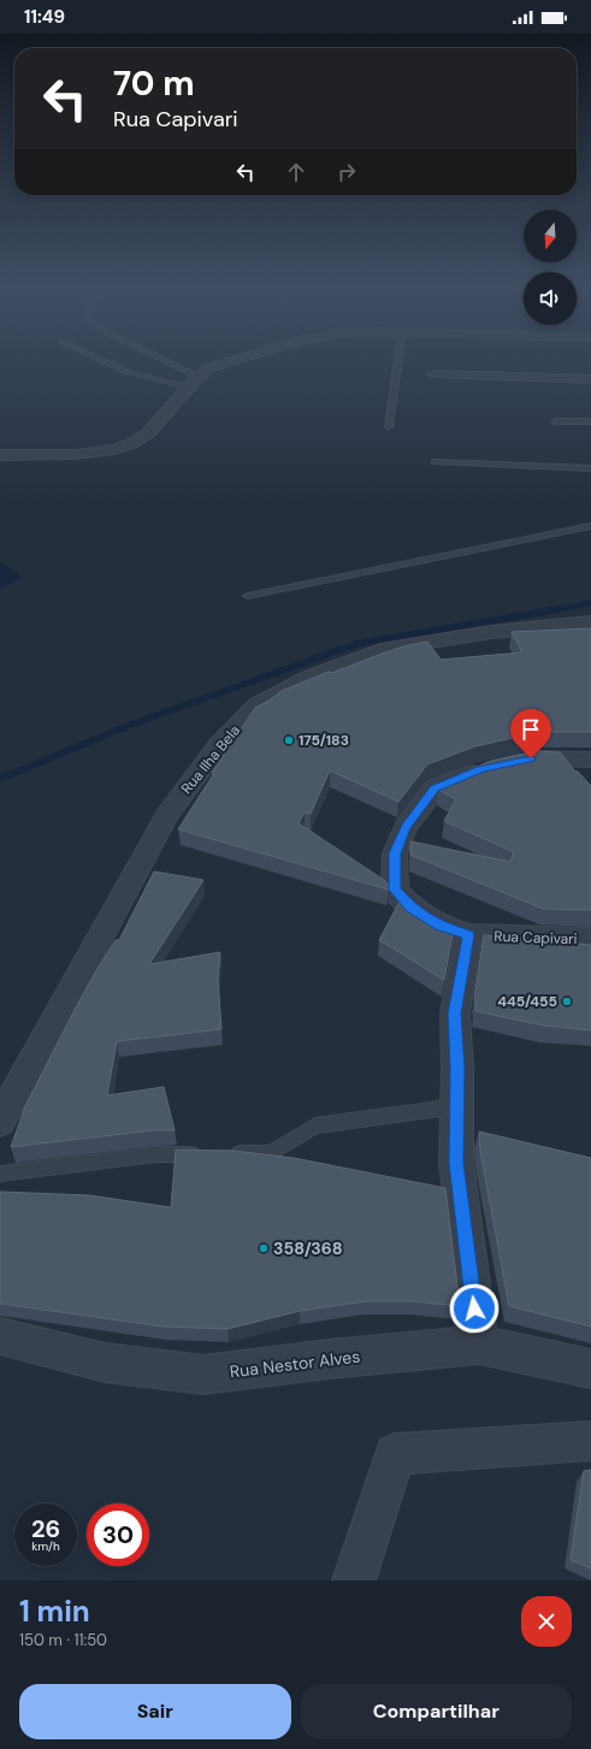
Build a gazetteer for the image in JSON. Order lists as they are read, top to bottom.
{
  "streets": {
    "street": ["Rua Ilha Bela", "Rua Capivari", "Rua Nestor Alves"]
  },
  "places": ["175/183", "445/455", "358/368"],
  "north": "bottom",
  "page": {
    "status": "11:49",
    "turn": ["70 m", "Rua Capivari"],
    "speed": "26 km/h",
    "limit": "30",
    "heading": ["1 min", "150 m · 11:50"],
    "buttons": ["Sair", "Compartilhar"]
  }
}
